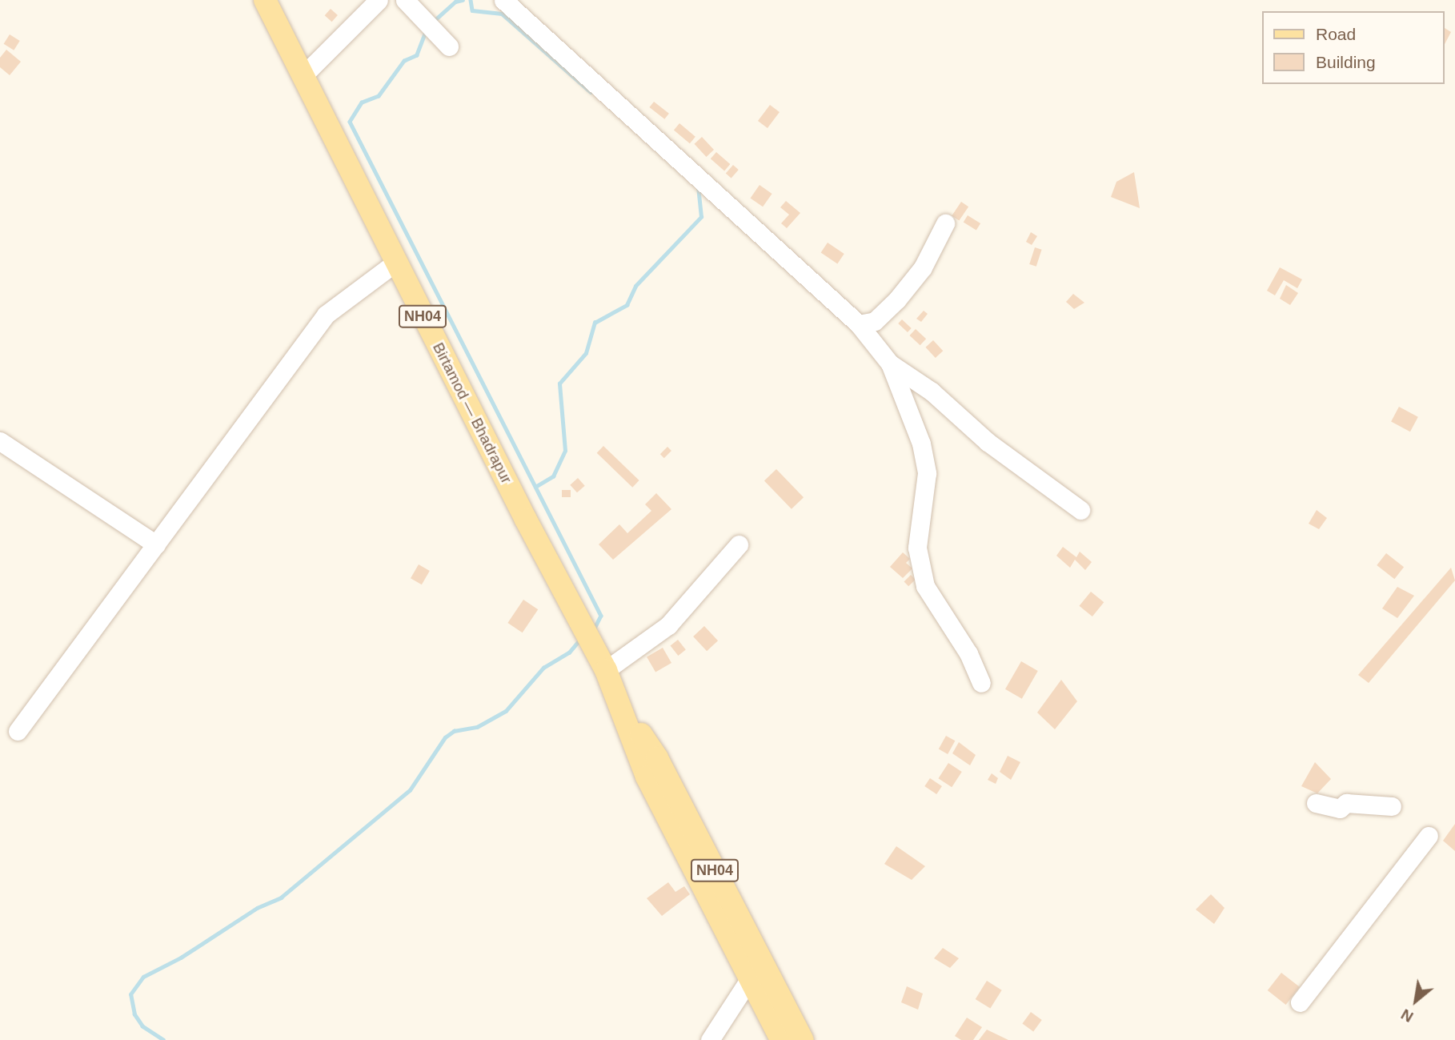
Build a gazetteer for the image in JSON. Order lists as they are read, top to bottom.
{
  "streets": {
    "main road": ["NH04", "Birtamod — Bhadrapur"]
  },
  "legend": ["Road", "Building"],
  "north": "bottom left"
}
